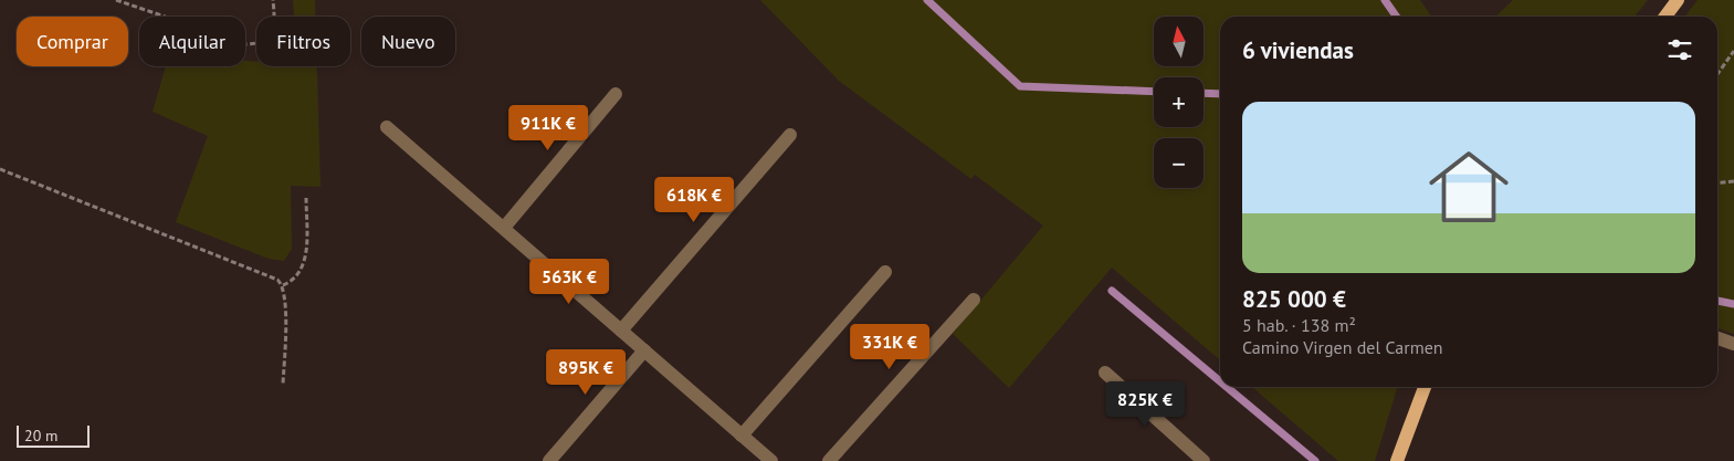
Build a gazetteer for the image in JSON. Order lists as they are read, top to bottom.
{
  "scale_bar": "20 m",
  "north": "top",
  "page": {
    "map_buttons": ["+", "−"],
    "chip": [
      "Comprar",
      "Alquilar",
      "Filtros",
      "Nuevo"
    ],
    "heading": "6 viviendas",
    "list": [
      {
        "name": "825 000 €",
        "note": "5 hab. · 138 m² · Camino Virgen del Carmen"
      }
    ],
    "price": [
      "911K €",
      "618K €",
      "563K €",
      "331K €",
      "895K €",
      "825K €"
    ],
    "scale": "20 m"
  }
}
